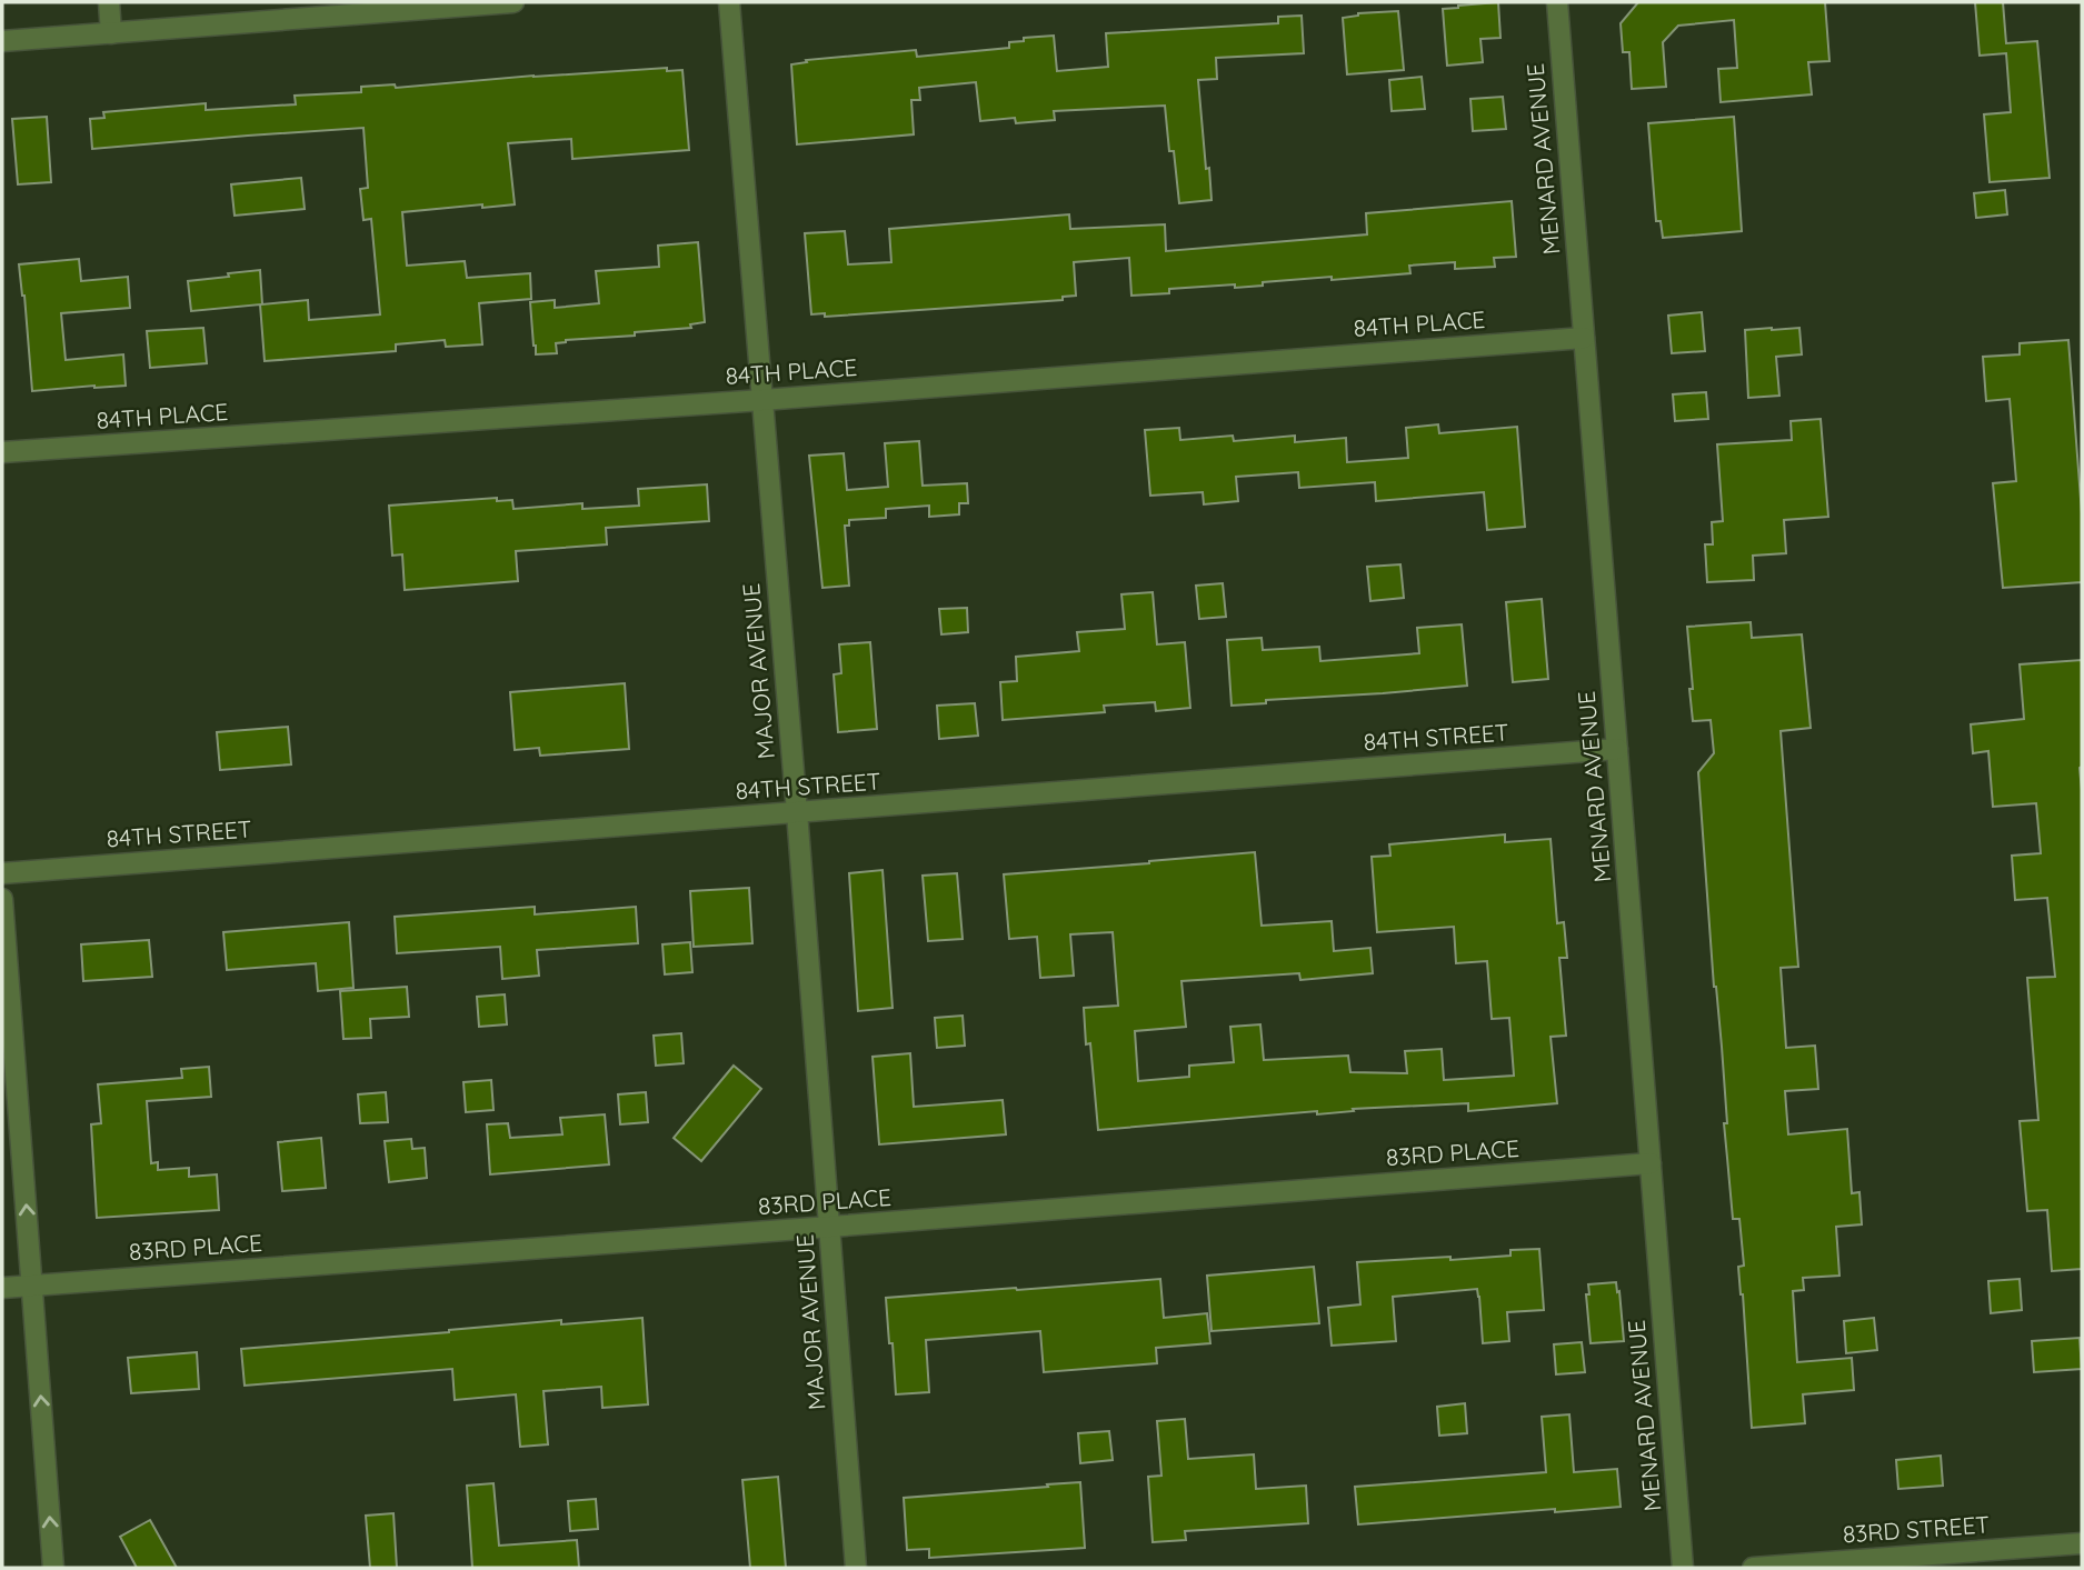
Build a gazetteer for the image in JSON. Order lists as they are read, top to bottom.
{
  "streets": {
    "street": [
      "MENARD AVENUE",
      "84TH PLACE",
      "MAJOR AVENUE",
      "84TH STREET",
      "83RD PLACE",
      "83RD STREET"
    ]
  },
  "crossings": [
    ["MENARD AVENUE", "84TH PLACE"],
    ["MENARD AVENUE", "84TH STREET"],
    ["MENARD AVENUE", "83RD PLACE"],
    ["84TH PLACE", "MAJOR AVENUE"],
    ["MAJOR AVENUE", "84TH STREET"],
    ["MAJOR AVENUE", "83RD PLACE"]
  ]
}
